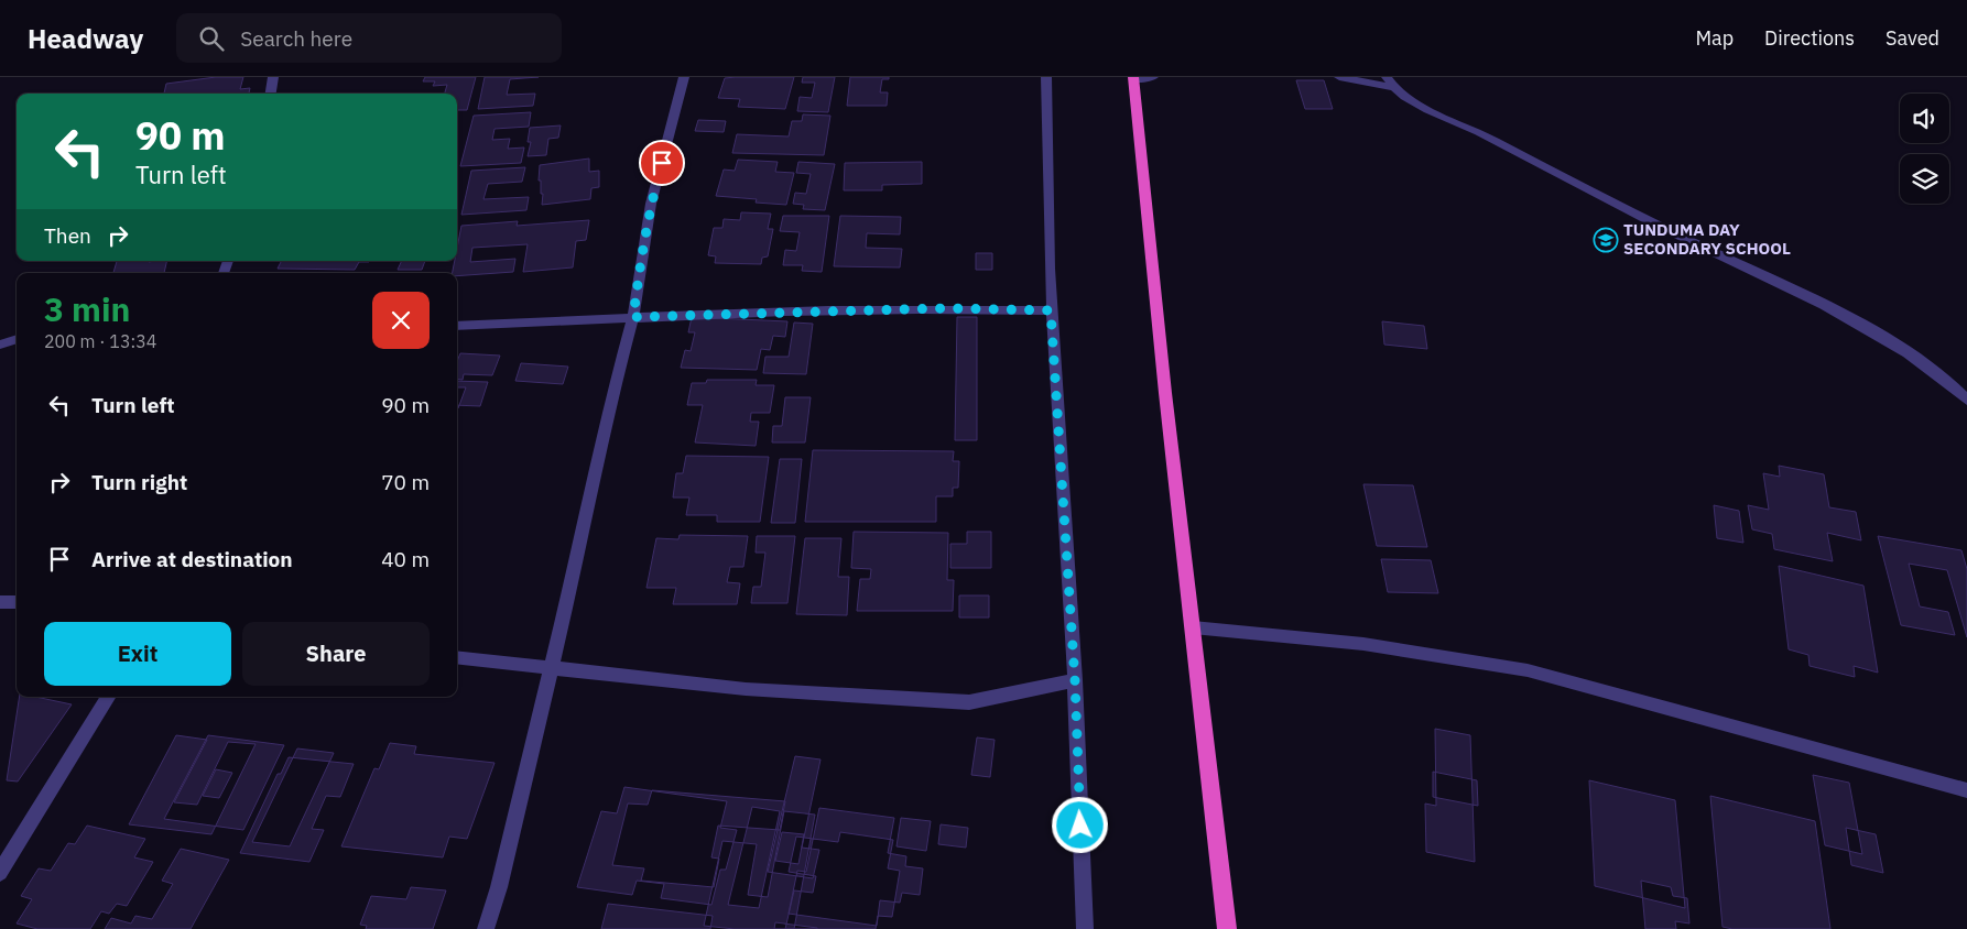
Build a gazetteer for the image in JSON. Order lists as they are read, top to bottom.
{
  "places": {
    "school or university": ["TUNDUMA DAY SECONDARY SCHOOL"]
  },
  "page": {
    "header": "Headway",
    "search": "Search here",
    "nav": ["Map", "Directions", "Saved"],
    "turn": ["90 m", "Turn left"],
    "then": "Then",
    "heading": ["3 min", "200 m · 13:34"],
    "list": [
      {
        "name": "Turn left",
        "value": "90 m"
      },
      {
        "name": "Turn right",
        "value": "70 m"
      },
      {
        "name": "Arrive at destination",
        "value": "40 m"
      }
    ],
    "buttons": ["Exit", "Share"]
  }
}
